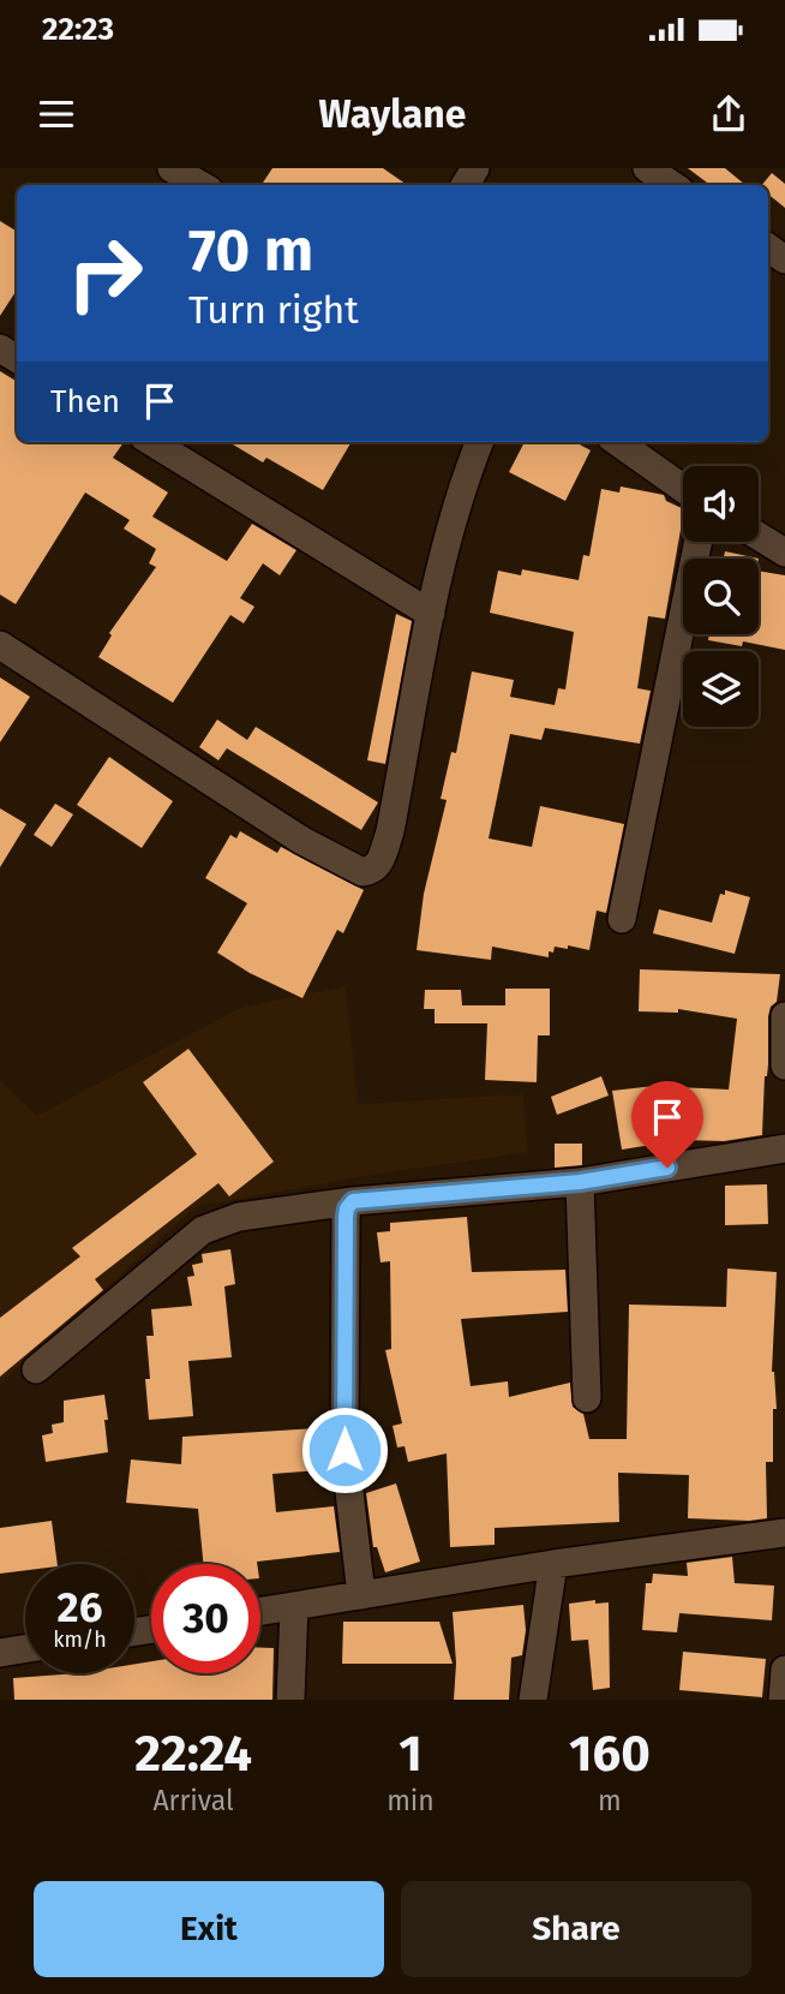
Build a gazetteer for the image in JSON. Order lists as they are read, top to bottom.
{
  "page": {
    "status": "22:23",
    "header": "Waylane",
    "turn": ["70 m", "Turn right"],
    "then": "Then",
    "speed": "26 km/h",
    "limit": "30",
    "eta": [
      "22:24",
      "Arrival",
      "1",
      "min",
      "160",
      "m"
    ],
    "buttons": ["Exit", "Share"]
  }
}
